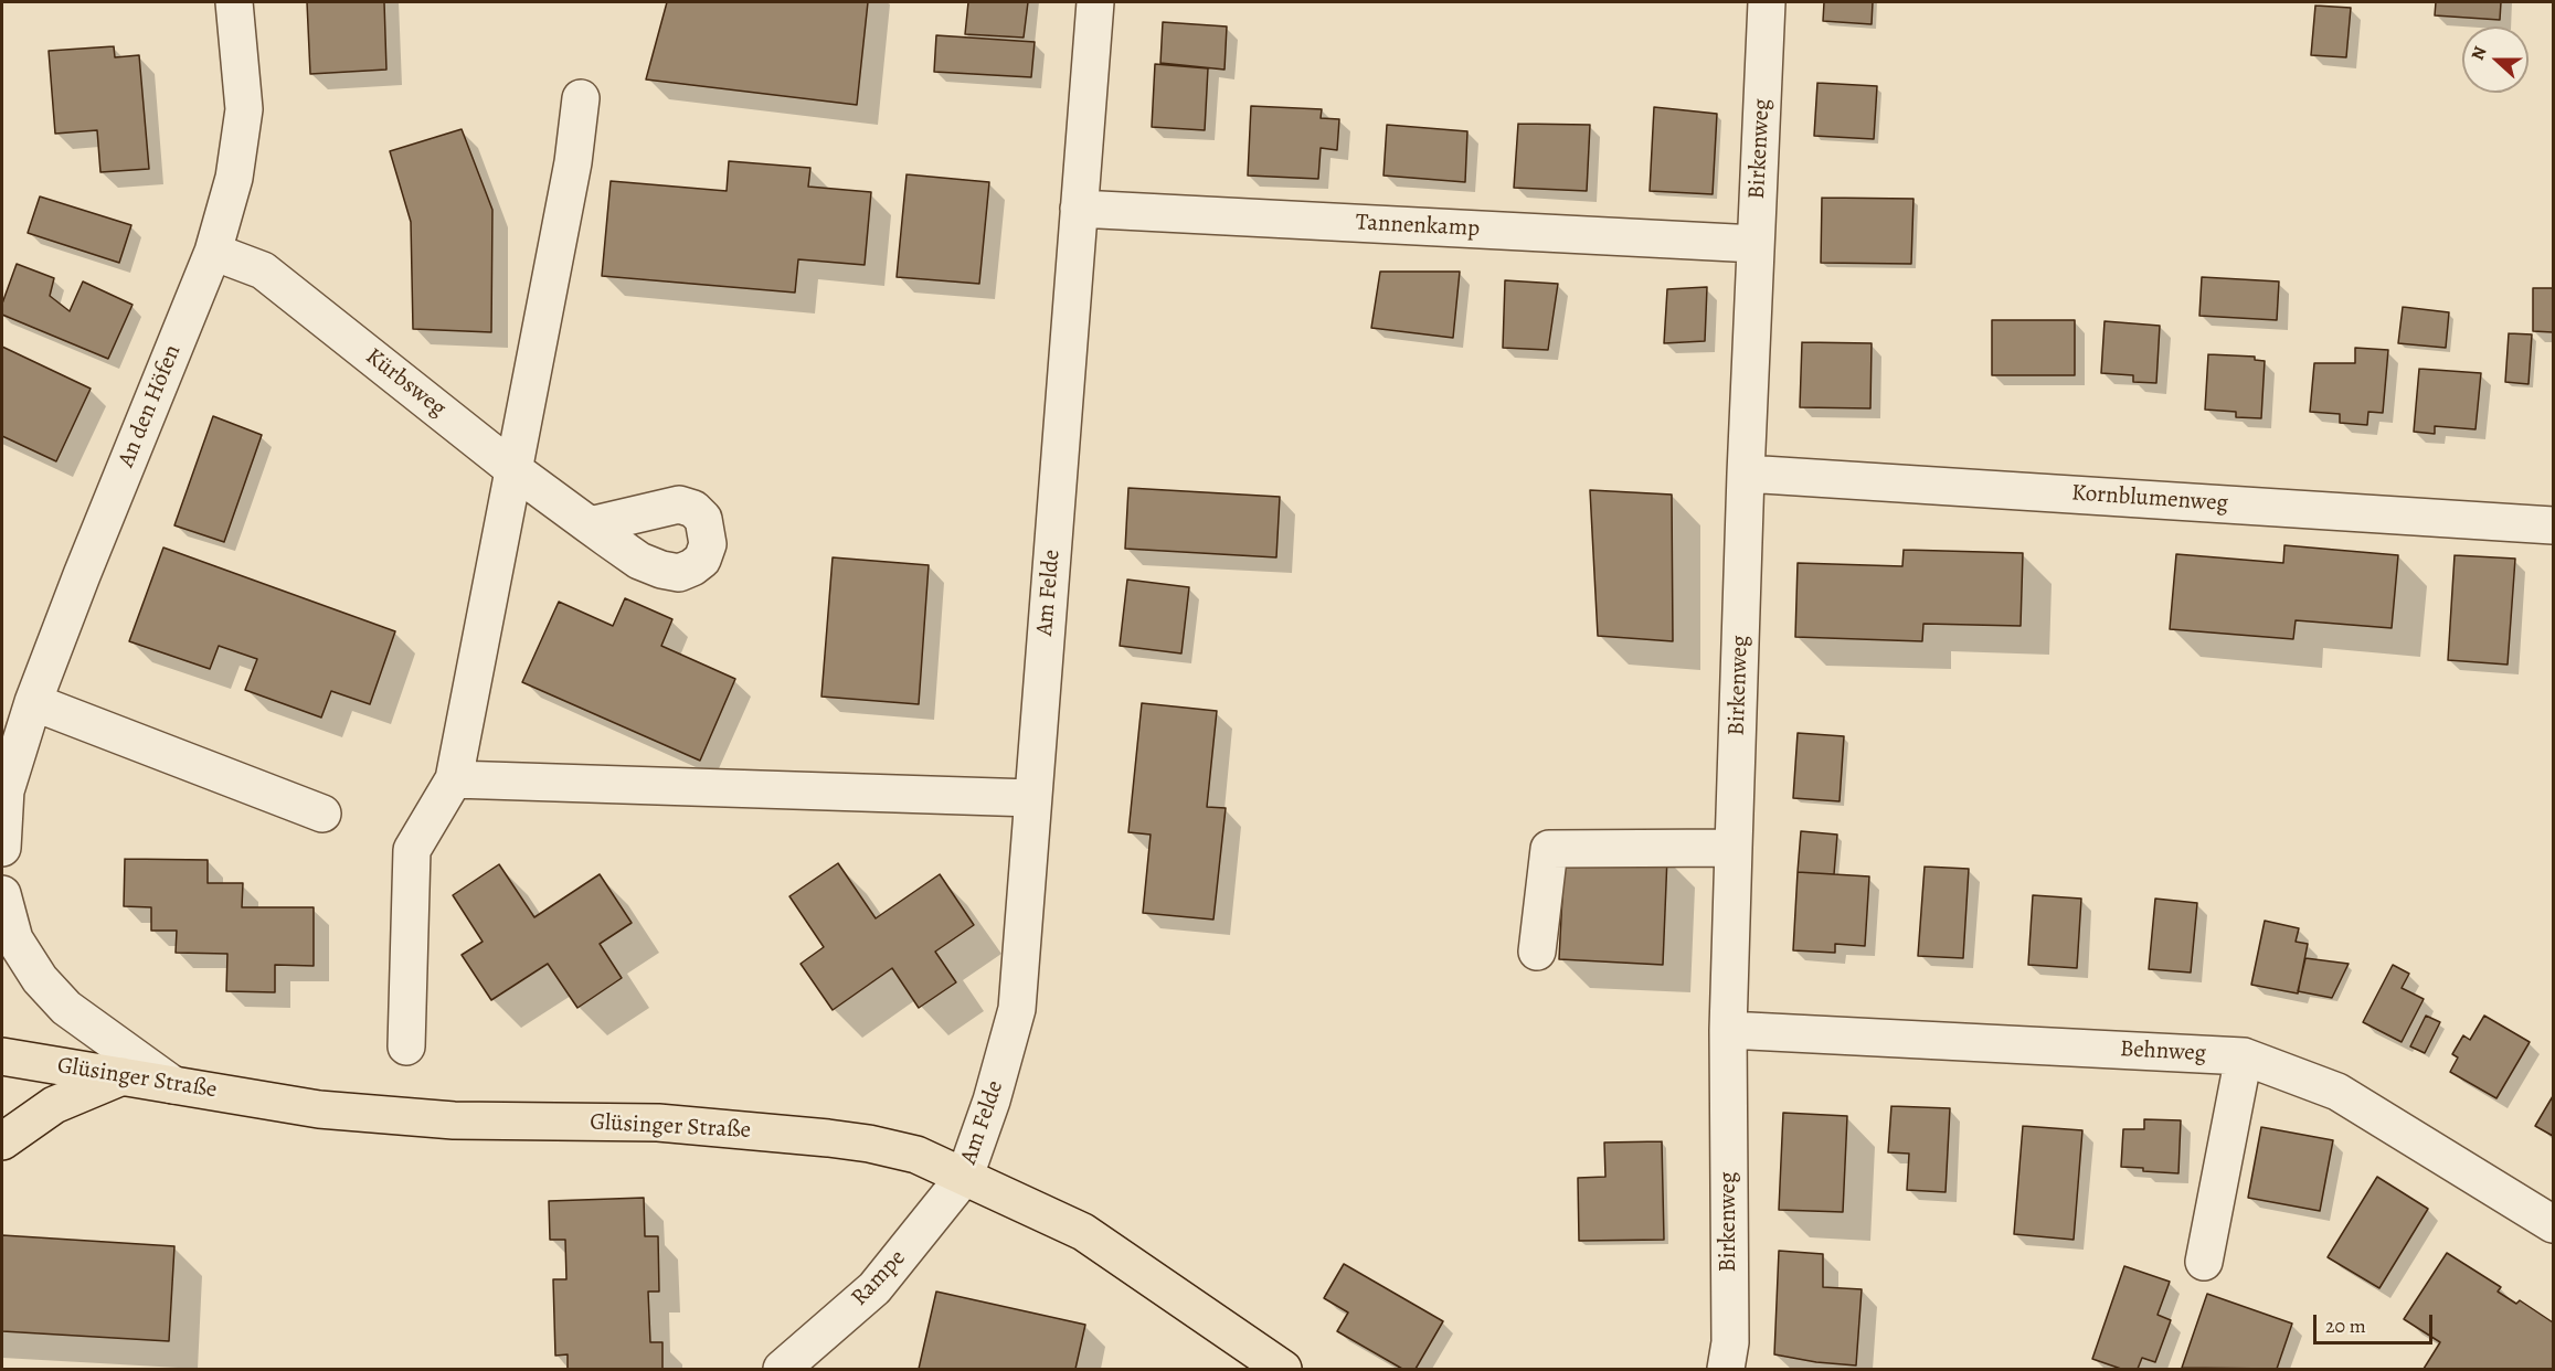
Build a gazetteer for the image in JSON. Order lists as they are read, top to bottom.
{
  "streets": {
    "main road": ["Glüsinger Straße"],
    "street": [
      "Birkenweg",
      "Tannenkamp",
      "Kürbsweg",
      "An den Höfen",
      "Kornblumenweg",
      "Am Felde",
      "Behnweg",
      "Rampe"
    ]
  },
  "crossings": [
    ["Birkenweg", "Tannenkamp"],
    ["Birkenweg", "Kornblumenweg"],
    ["Birkenweg", "Behnweg"],
    ["Tannenkamp", "Am Felde"],
    ["Kürbsweg", "An den Höfen"],
    ["Am Felde", "Glüsinger Straße"],
    ["Am Felde", "Rampe"],
    ["Glüsinger Straße", "Rampe"]
  ],
  "scale_bar": "20 m",
  "north": "left"
}
